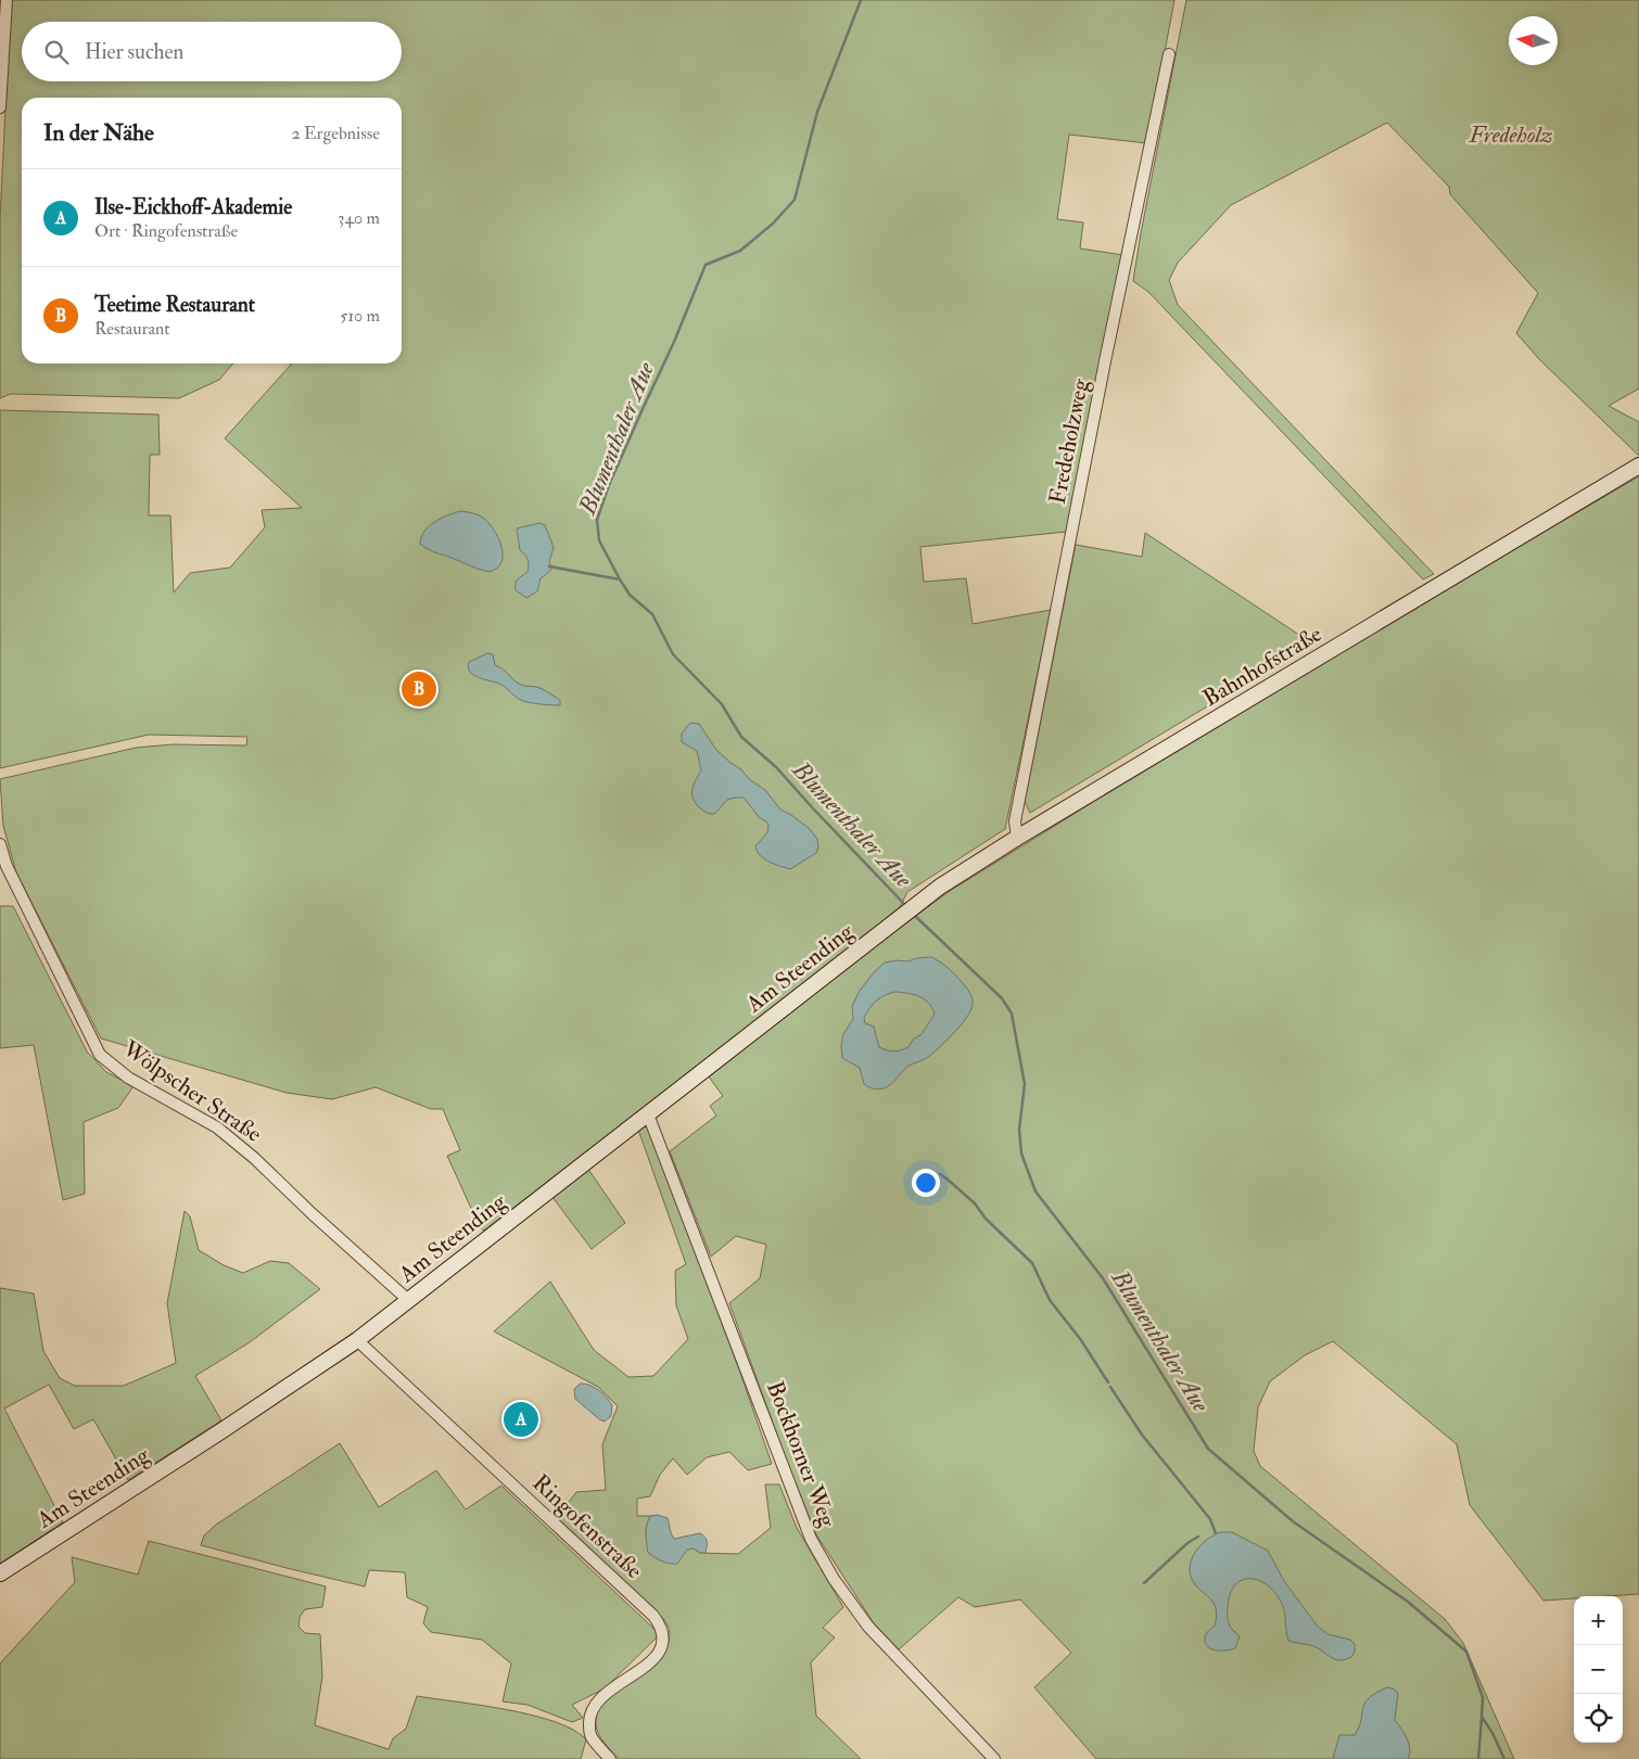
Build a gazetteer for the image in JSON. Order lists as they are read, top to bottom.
{
  "streets": {
    "street": [
      "Fredeholzweg",
      "Bahnhofstraße",
      "Am Steending",
      "Wölpscher Straße",
      "Bockhorner Weg",
      "Ringofenstraße"
    ]
  },
  "crossings": [
    ["Fredeholzweg", "Bahnhofstraße"],
    ["Bahnhofstraße", "Am Steending"],
    ["Am Steending", "Wölpscher Straße"],
    ["Am Steending", "Bockhorner Weg"],
    ["Am Steending", "Ringofenstraße"]
  ],
  "water": ["Blumenthaler Aue"],
  "parks": ["Fredeholz"],
  "north": "left",
  "page": {
    "search": "Hier suchen",
    "heading": ["In der Nähe", "2 Ergebnisse"],
    "list": [
      {
        "mark": "A",
        "name": "Ilse-Eickhoff-Akademie",
        "note": "Ort · Ringofenstraße",
        "value": "340 m"
      },
      {
        "mark": "B",
        "name": "Teetime Restaurant",
        "note": "Restaurant",
        "value": "510 m"
      }
    ],
    "pins": ["B", "A"],
    "map_buttons": ["+", "−"]
  }
}
